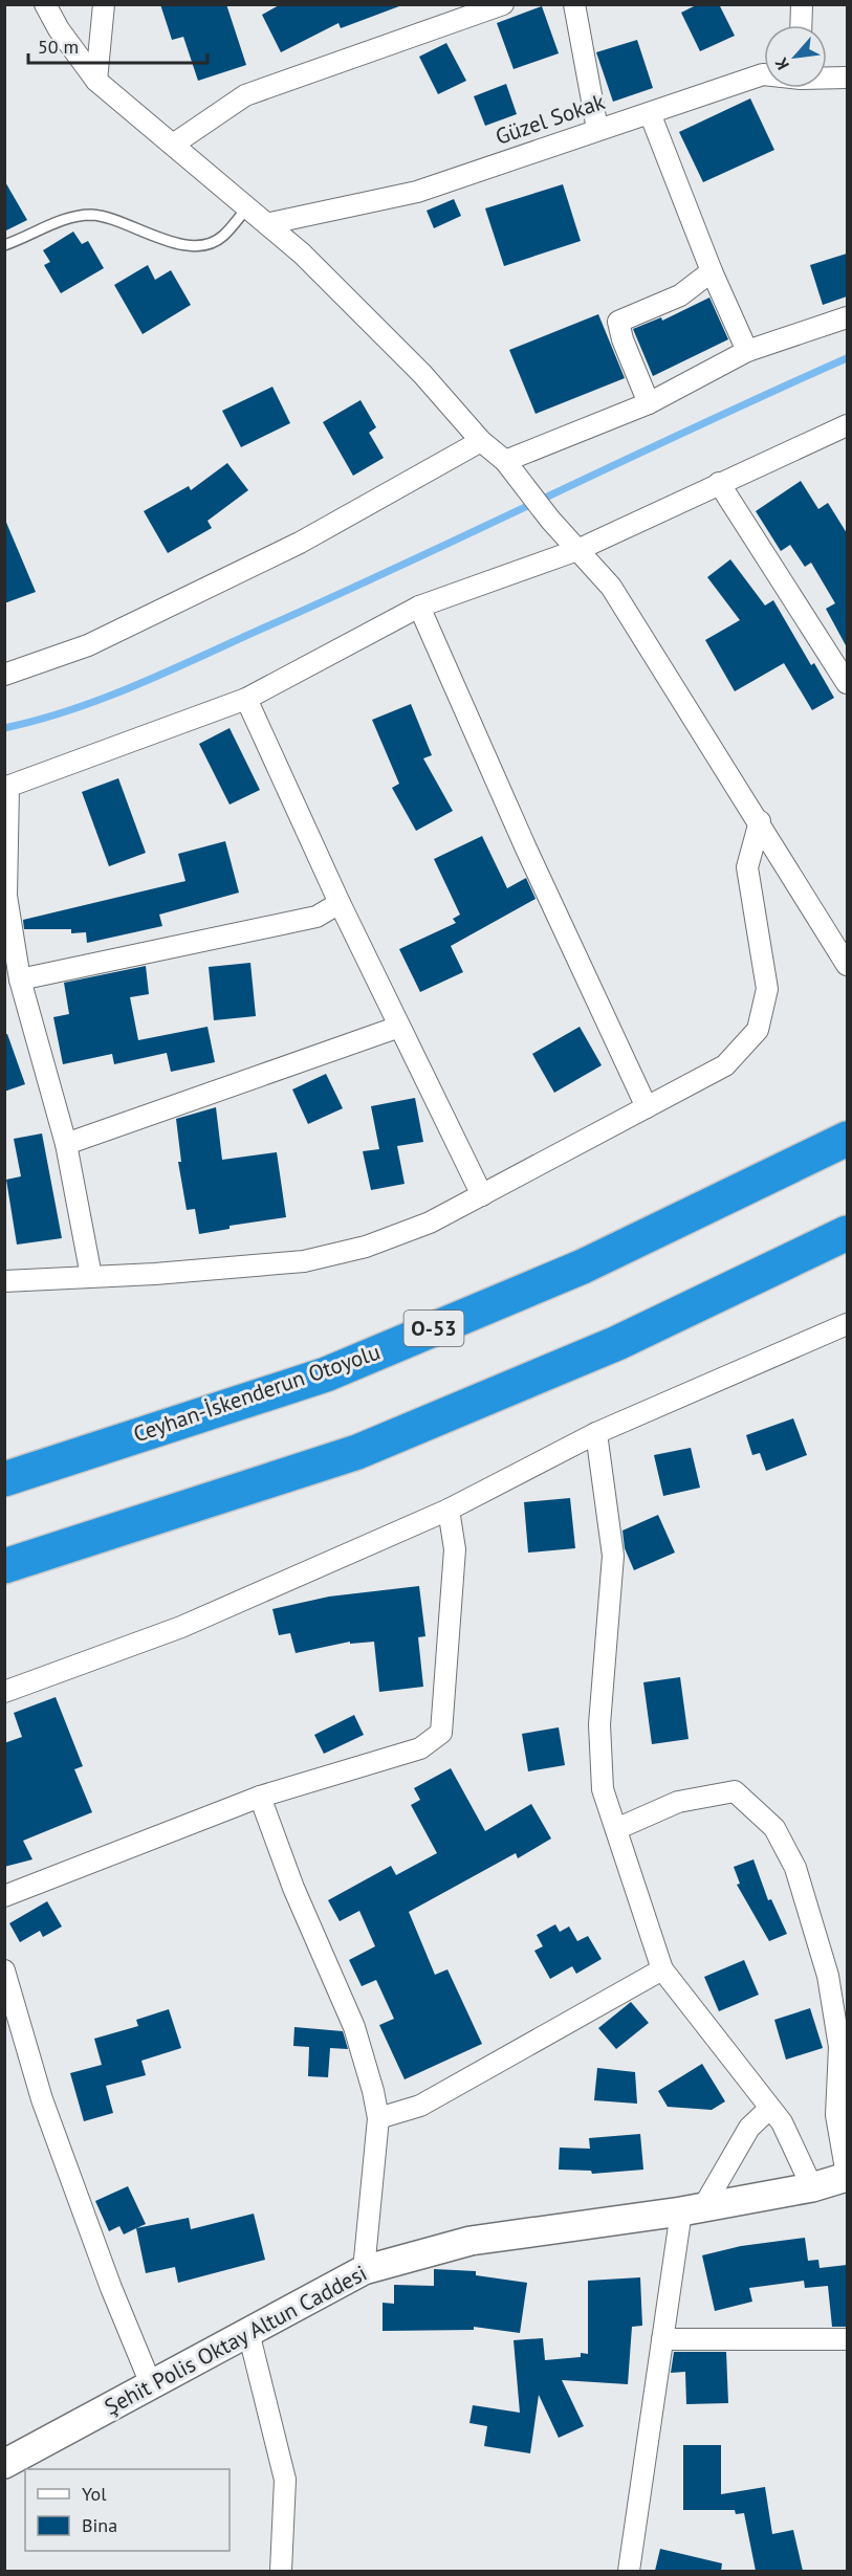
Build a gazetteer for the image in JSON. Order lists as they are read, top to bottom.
{
  "streets": {
    "highway": ["O-53", "Ceyhan-İskenderun Otoyolu"],
    "street": ["Güzel Sokak", "Şehit Polis Oktay Altun Caddesi"]
  },
  "legend": ["Yol", "Bina"],
  "scale_bar": "50 m",
  "north": "bottom left"
}
